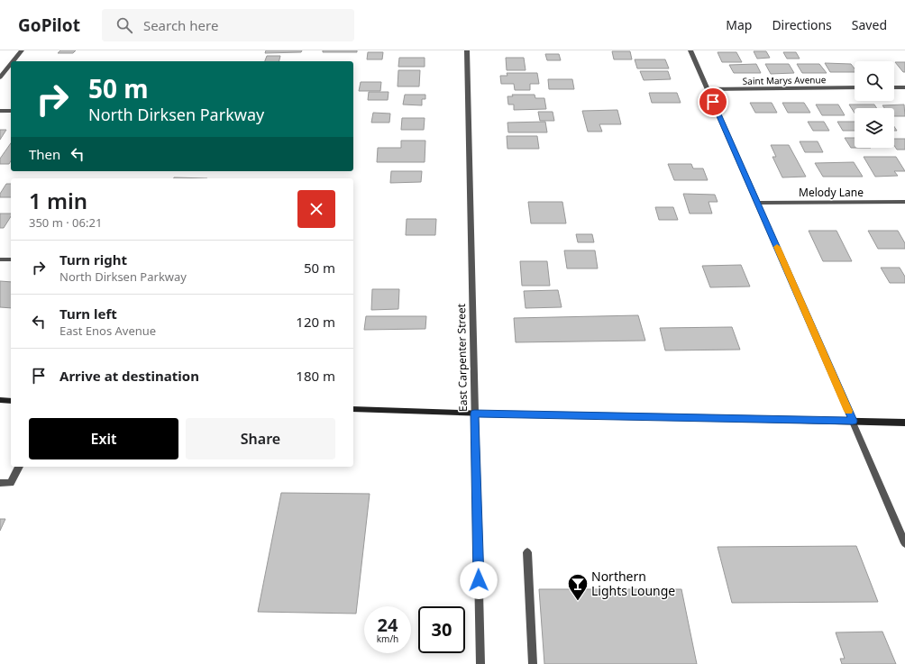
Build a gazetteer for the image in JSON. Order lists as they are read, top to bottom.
{
  "streets": {
    "street": ["Saint Marys Avenue", "Melody Lane", "East Carpenter Street"]
  },
  "places": {
    "bar": ["Northern Lights Lounge"]
  },
  "page": {
    "header": "GoPilot",
    "search": "Search here",
    "nav": ["Map", "Directions", "Saved"],
    "turn": ["50 m", "North Dirksen Parkway"],
    "then": "Then",
    "heading": ["1 min", "350 m · 06:21"],
    "list": [
      {
        "name": "Turn right",
        "note": "North Dirksen Parkway",
        "value": "50 m"
      },
      {
        "name": "Turn left",
        "note": "East Enos Avenue",
        "value": "120 m"
      },
      {
        "name": "Arrive at destination",
        "value": "180 m"
      }
    ],
    "buttons": ["Exit", "Share"],
    "speed": "24 km/h",
    "limit": "30"
  }
}
